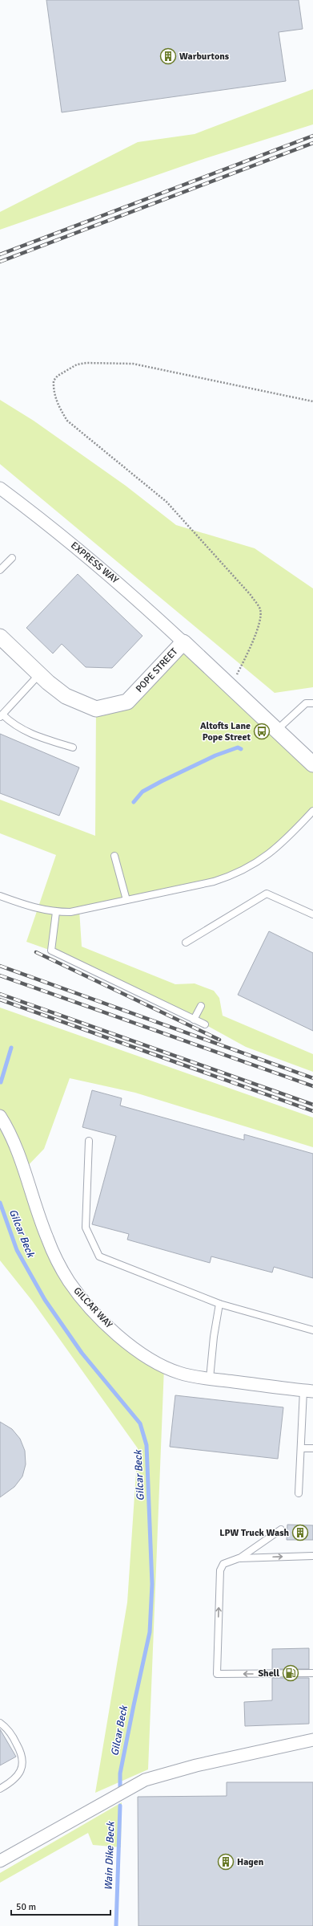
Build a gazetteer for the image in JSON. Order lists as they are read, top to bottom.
{
  "streets": {
    "street": ["EXPRESS WAY", "POPE STREET", "GILCAR WAY"]
  },
  "crossings": [
    ["EXPRESS WAY", "POPE STREET"]
  ],
  "water": ["Gilcar Beck", "Wain Dike Beck"],
  "places": {
    "building": ["Warburtons", "LPW Truck Wash", "Hagen"],
    "bus stop": ["Altofts Lane Pope Street"],
    "fuel station": ["Shell"]
  },
  "scale_bar": "50 m"
}
